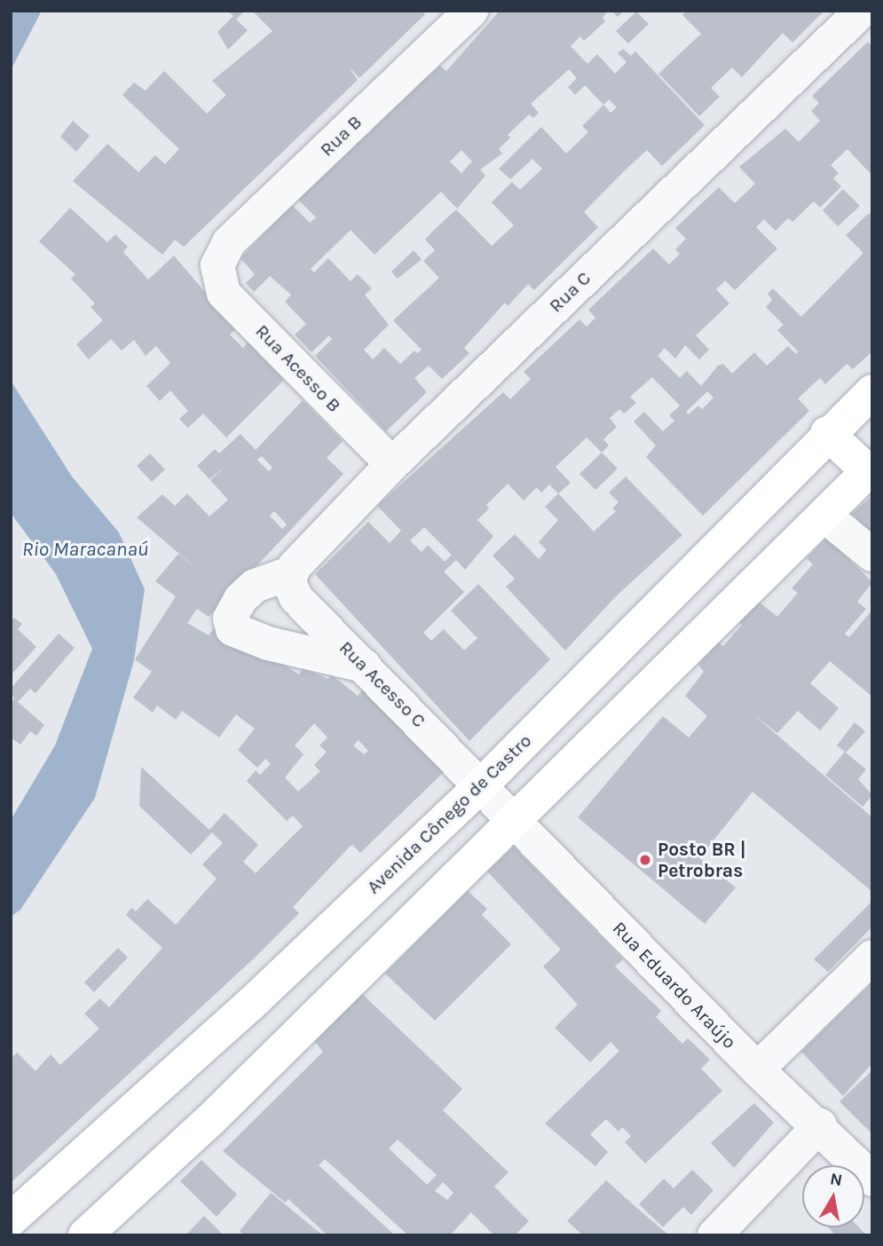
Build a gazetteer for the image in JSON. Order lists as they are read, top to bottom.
{
  "streets": {
    "main road": ["Avenida Cônego de Castro"],
    "street": [
      "Rua B",
      "Rua C",
      "Rua Acesso B",
      "Rua Acesso C",
      "Rua Eduardo Araújo"
    ]
  },
  "crossings": [
    ["Rua B", "Rua Acesso B"],
    ["Rua C", "Rua Acesso B"],
    ["Rua C", "Rua Acesso C"],
    ["Rua Acesso C", "Avenida Cônego de Castro"],
    ["Rua Acesso C", "Rua Eduardo Araújo"],
    ["Avenida Cônego de Castro", "Rua Eduardo Araújo"]
  ],
  "water": ["Rio Maracanaú"],
  "places": ["Posto BR | Petrobras"],
  "north": "top"
}
